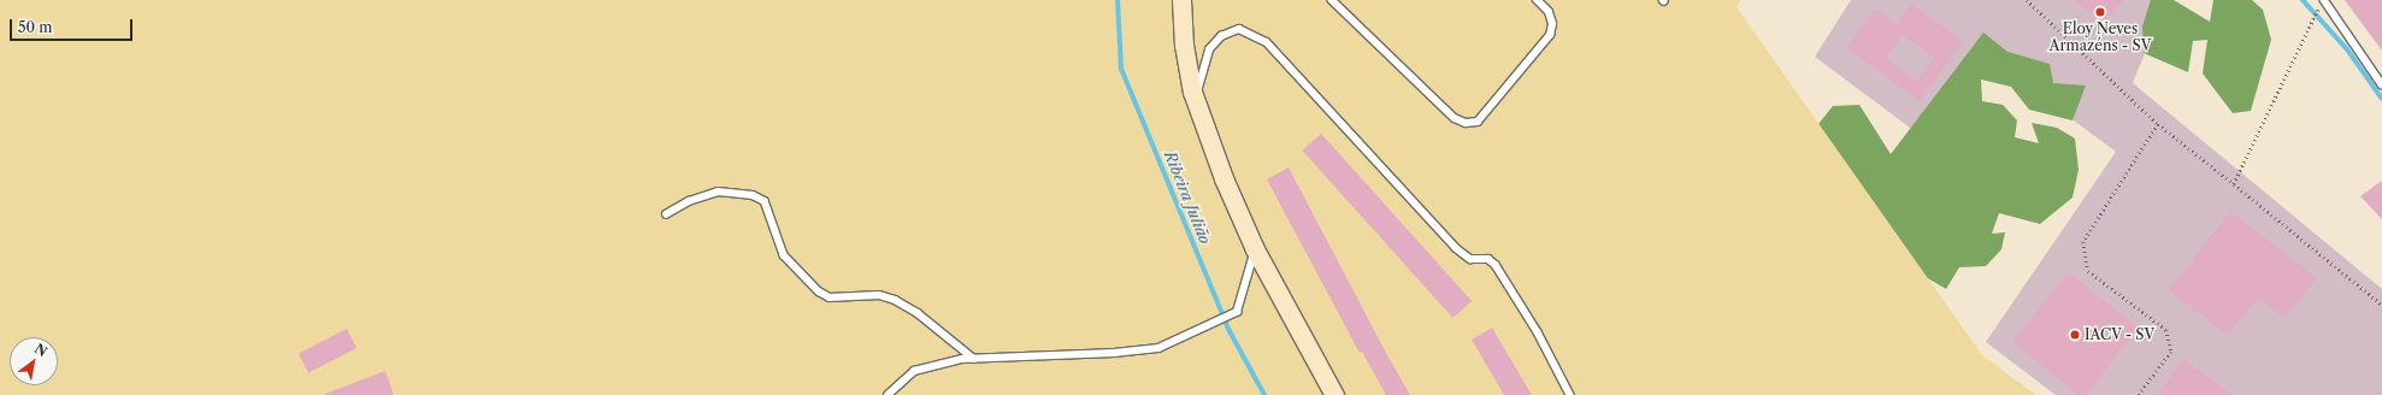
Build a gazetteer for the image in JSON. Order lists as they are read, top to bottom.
{
  "water": ["Ribeira Julião"],
  "places": ["Eloy Neves Armazéns - SV", "IACV - SV"],
  "scale_bar": "50 m",
  "north": "top right"
}
